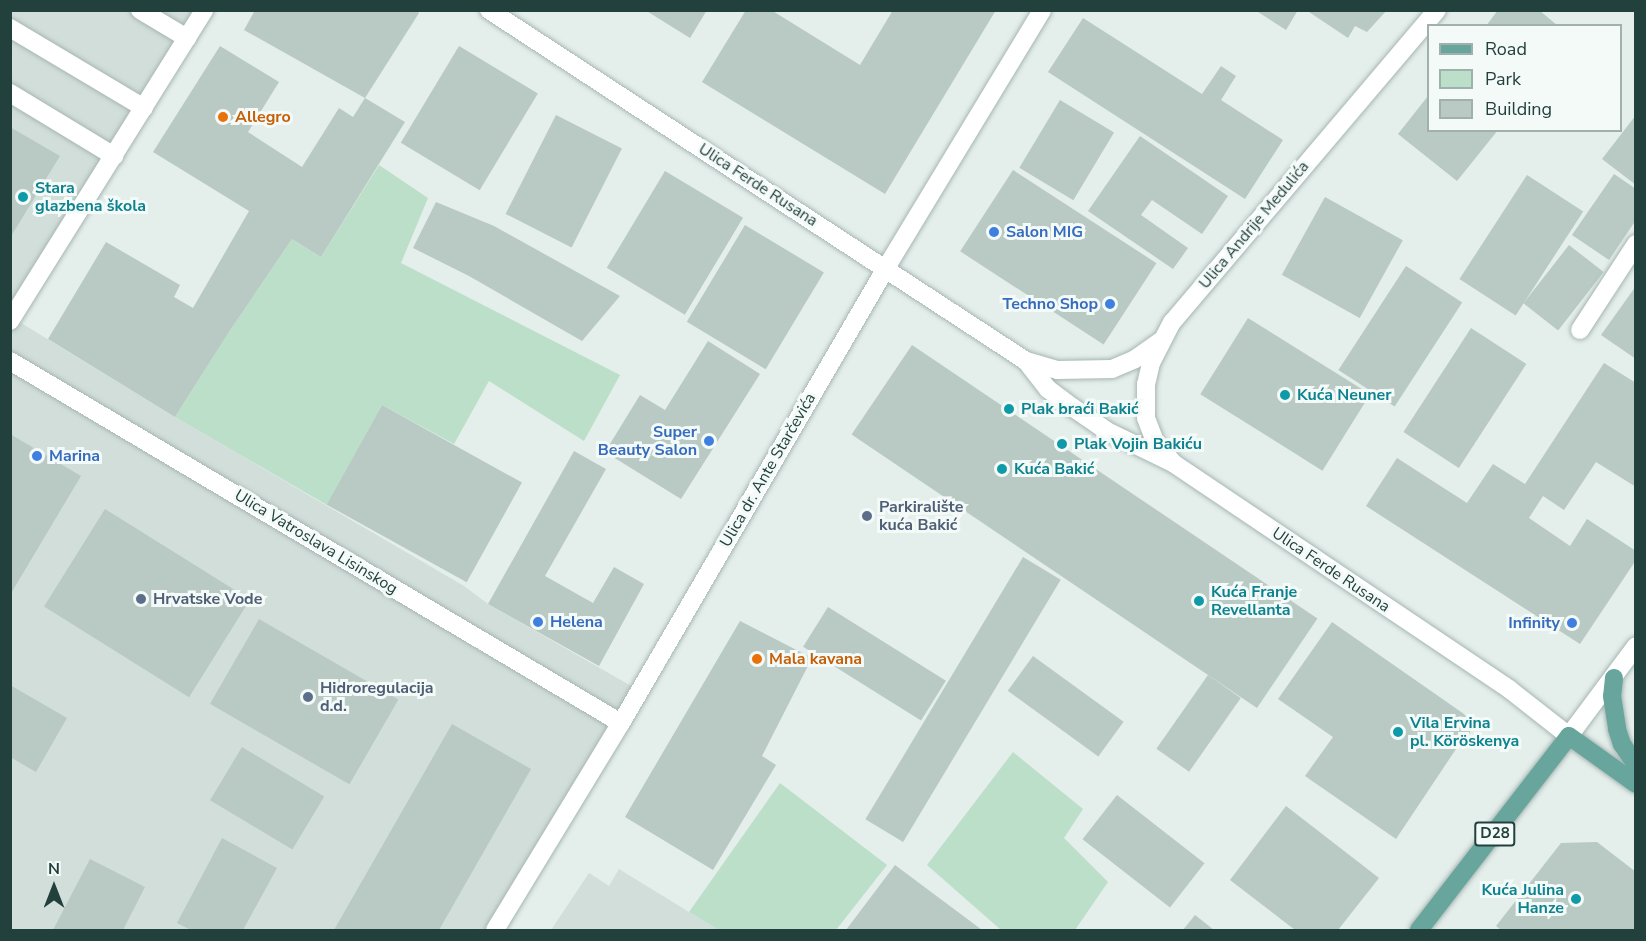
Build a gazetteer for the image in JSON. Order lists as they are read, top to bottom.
{
  "streets": {
    "main road": ["Ulica Ferde Rusana", "D28"],
    "street": ["Ulica Andrije Medulića", "Ulica dr. Ante Starčevića", "Ulica Vatroslava Lisinskog"]
  },
  "crossings": [
    ["Ulica Ferde Rusana", "Ulica Andrije Medulića"],
    ["Ulica Ferde Rusana", "Ulica dr. Ante Starčevića"],
    ["Ulica Ferde Rusana", "D28"],
    ["Ulica dr. Ante Starčevića", "Ulica Vatroslava Lisinskog"]
  ],
  "places": [
    "Allegro",
    "Stara glazbena škola",
    "Salon MIG",
    "Techno Shop",
    "Kuća Neuner",
    "Plak braći Bakić",
    "Super Beauty Salon",
    "Plak Vojin Bakiću",
    "Marina",
    "Kuća Bakić",
    "Parkiralište kuća Bakić",
    "Hrvatske Vode",
    "Kuća Franje Revellanta",
    "Helena",
    "Infinity",
    "Mala kavana",
    "Hidroregulacija d.d.",
    "Vila Ervina pl. Köröskenya",
    "Kuća Julina Hanze"
  ],
  "legend": ["Road", "Park", "Building"],
  "north": "top"
}
